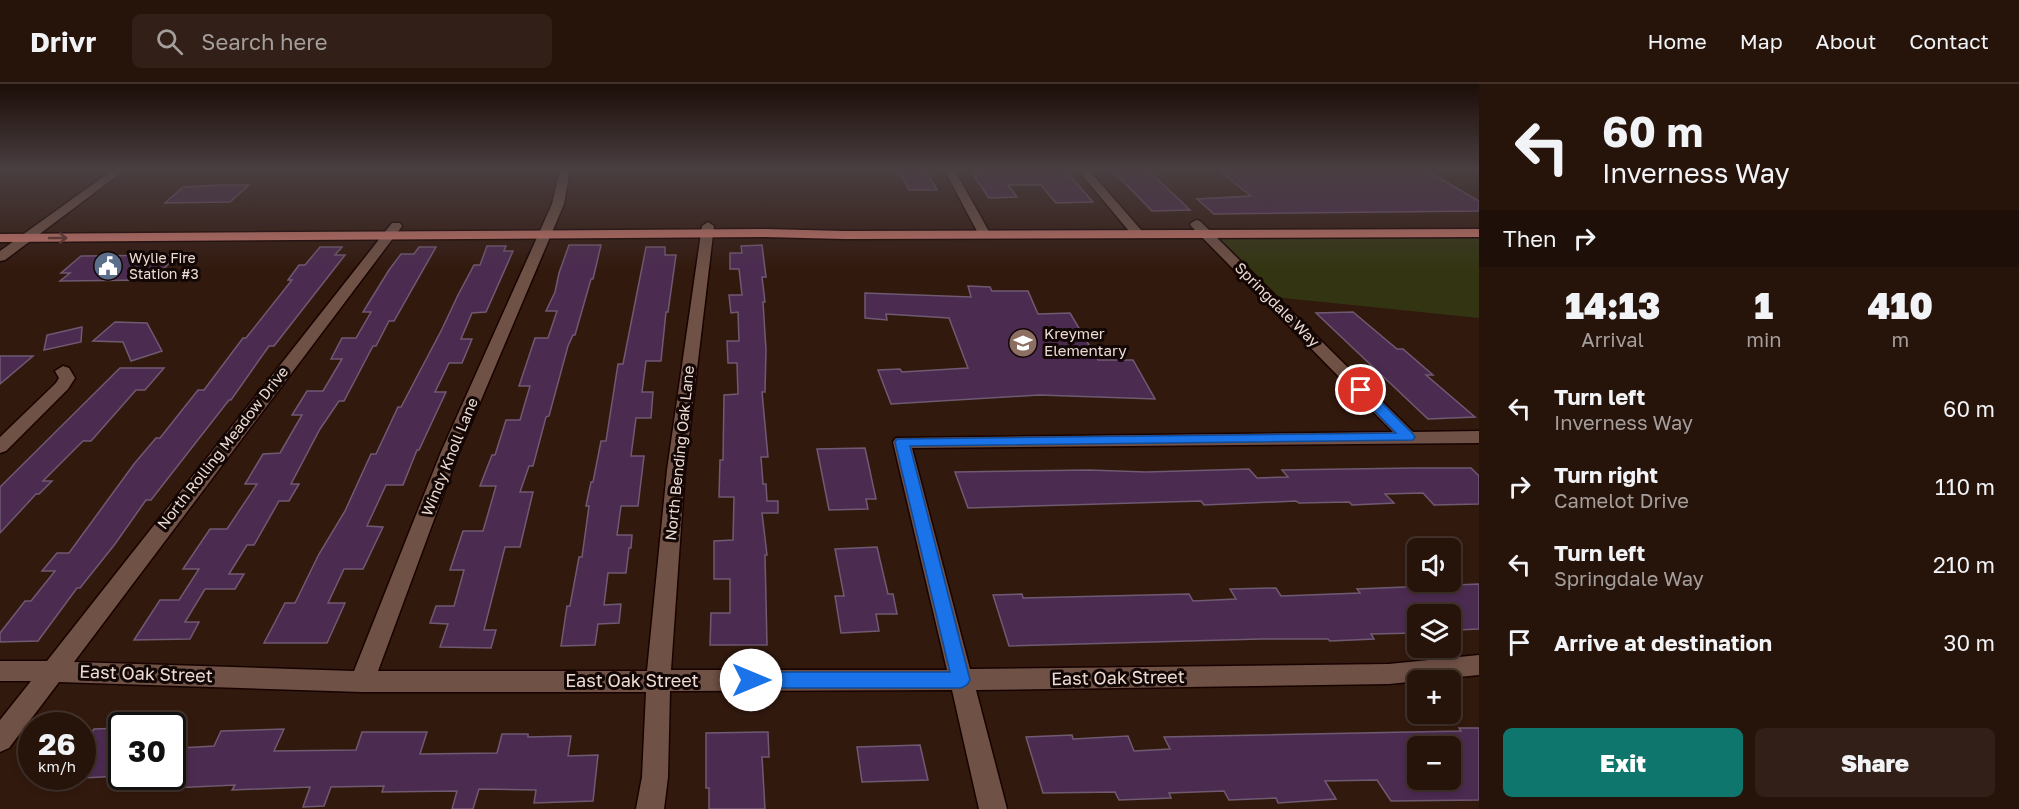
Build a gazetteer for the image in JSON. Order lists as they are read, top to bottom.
{
  "streets": {
    "street": [
      "Springdale Way",
      "North Rolling Meadow Drive",
      "North Bending Oak Lane",
      "Windy Knoll Lane",
      "East Oak Street"
    ]
  },
  "crossings": [
    ["North Rolling Meadow Drive", "East Oak Street"],
    ["North Bending Oak Lane", "East Oak Street"],
    ["Windy Knoll Lane", "East Oak Street"]
  ],
  "places": {
    "public building": ["Wylie Fire Station #3"],
    "school or university": ["Kreymer Elementary"]
  },
  "page": {
    "header": "Drivr",
    "search": "Search here",
    "nav": [
      "Home",
      "Map",
      "About",
      "Contact"
    ],
    "turn": ["60 m", "Inverness Way"],
    "then": "Then",
    "eta": [
      "14:13",
      "Arrival",
      "1",
      "min",
      "410",
      "m"
    ],
    "list": [
      {
        "name": "Turn left",
        "note": "Inverness Way",
        "value": "60 m"
      },
      {
        "name": "Turn right",
        "note": "Camelot Drive",
        "value": "110 m"
      },
      {
        "name": "Turn left",
        "note": "Springdale Way",
        "value": "210 m"
      },
      {
        "name": "Arrive at destination",
        "value": "30 m"
      }
    ],
    "map_buttons": ["+", "−"],
    "speed": "26 km/h",
    "limit": "30",
    "buttons": ["Exit", "Share"]
  }
}
